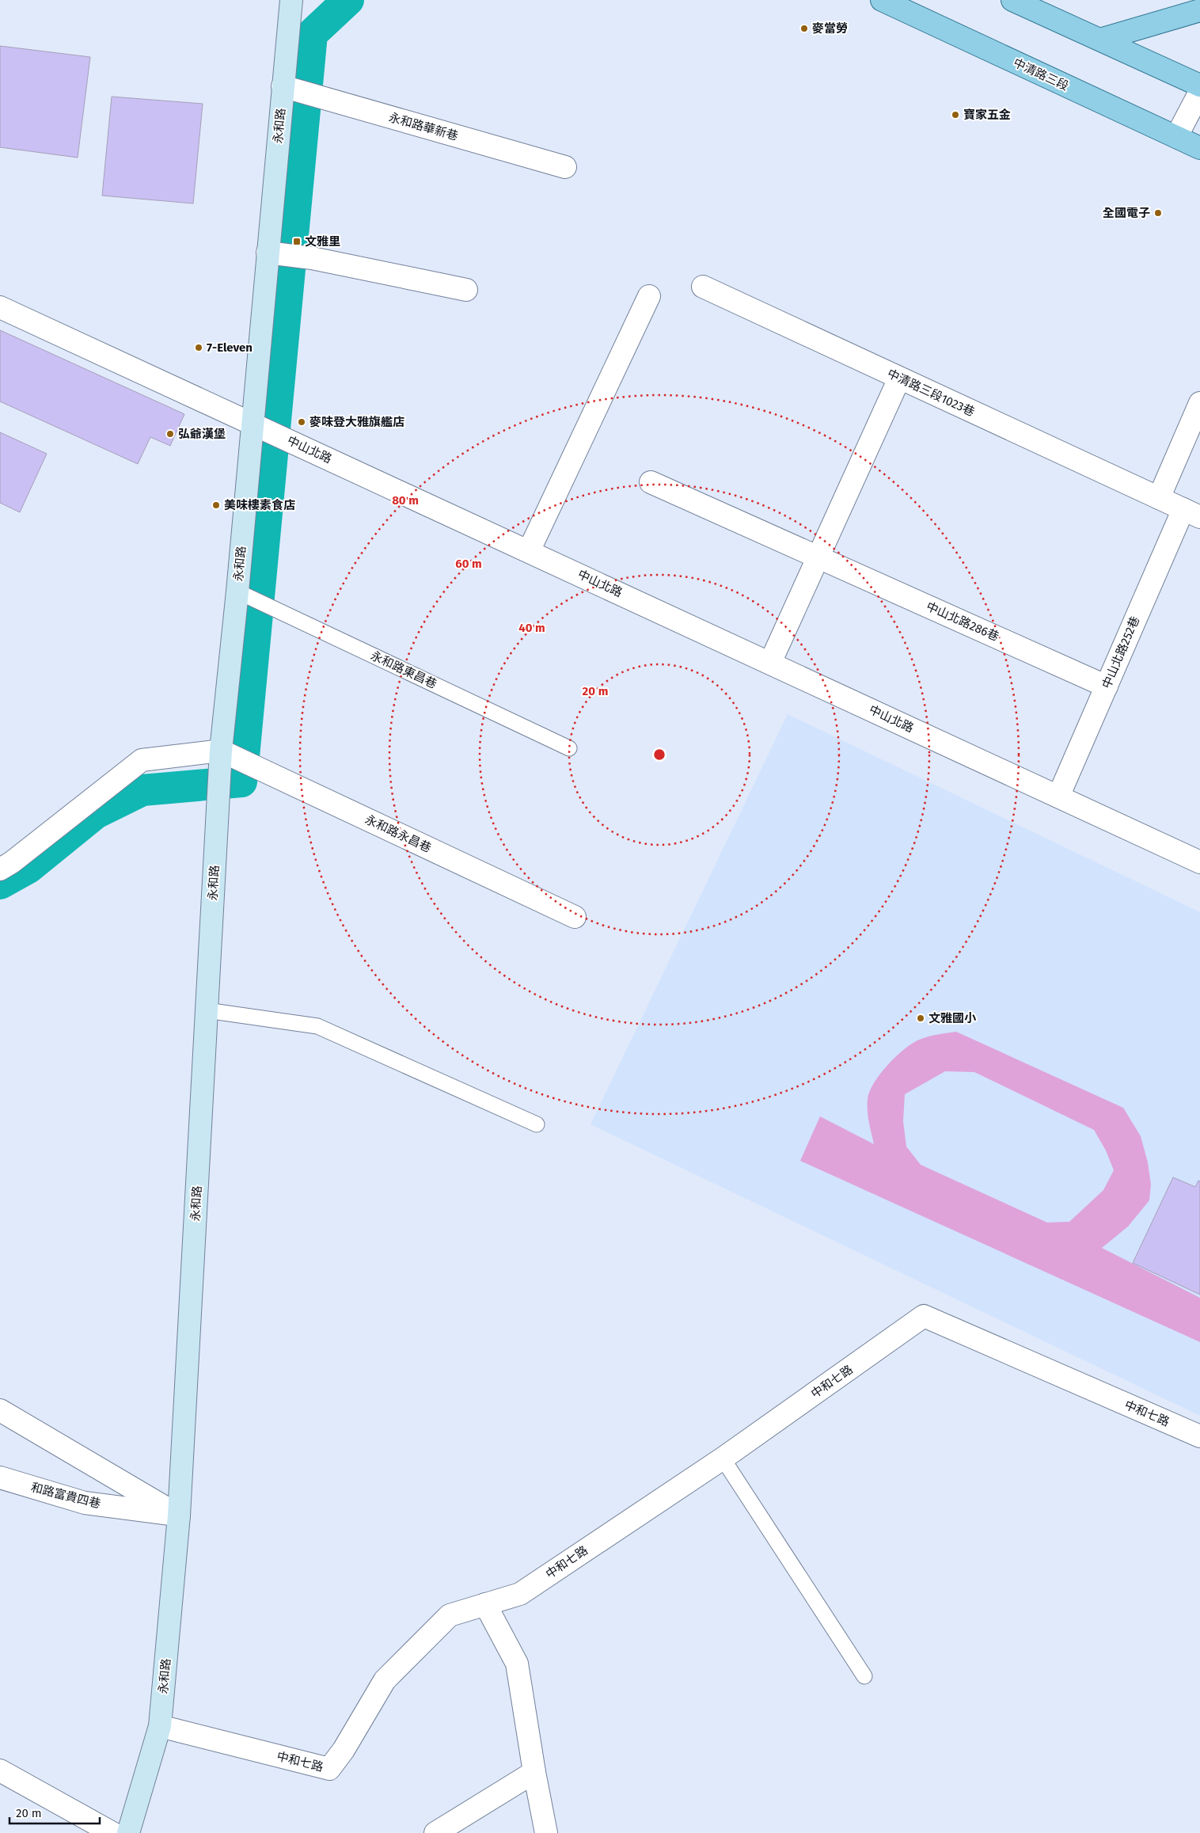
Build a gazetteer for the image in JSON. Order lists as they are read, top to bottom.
{
  "streets": {
    "main road": ["中清路三段", "永和路"],
    "street": [
      "永和路華新巷",
      "中清路三段1023巷",
      "中山北路",
      "中山北路286巷",
      "中山北路252巷",
      "永和路永昌巷",
      "中和七路",
      "和路富貴四巷"
    ],
    "lane": ["永和路東昌巷"]
  },
  "crossings": [
    ["永和路", "永和路華新巷"],
    ["永和路", "中山北路"],
    ["永和路", "永和路東昌巷"],
    ["永和路", "永和路永昌巷"],
    ["永和路", "中和七路"],
    ["永和路", "和路富貴四巷"],
    ["中清路三段1023巷", "中山北路252巷"],
    ["中山北路", "中山北路252巷"],
    ["中山北路286巷", "中山北路252巷"]
  ],
  "places": {
    "other": [
      "麥當勞",
      "寶家五金",
      "全國電子",
      "7-Eleven",
      "麥味登大雅旗艦店",
      "弘爺漢堡",
      "美味樓素食店",
      "文雅國小"
    ],
    "transit": ["文雅里"]
  },
  "scale_bar": "20 m",
  "rings": [
    "80 m",
    "60 m",
    "40 m",
    "20 m"
  ]
}
